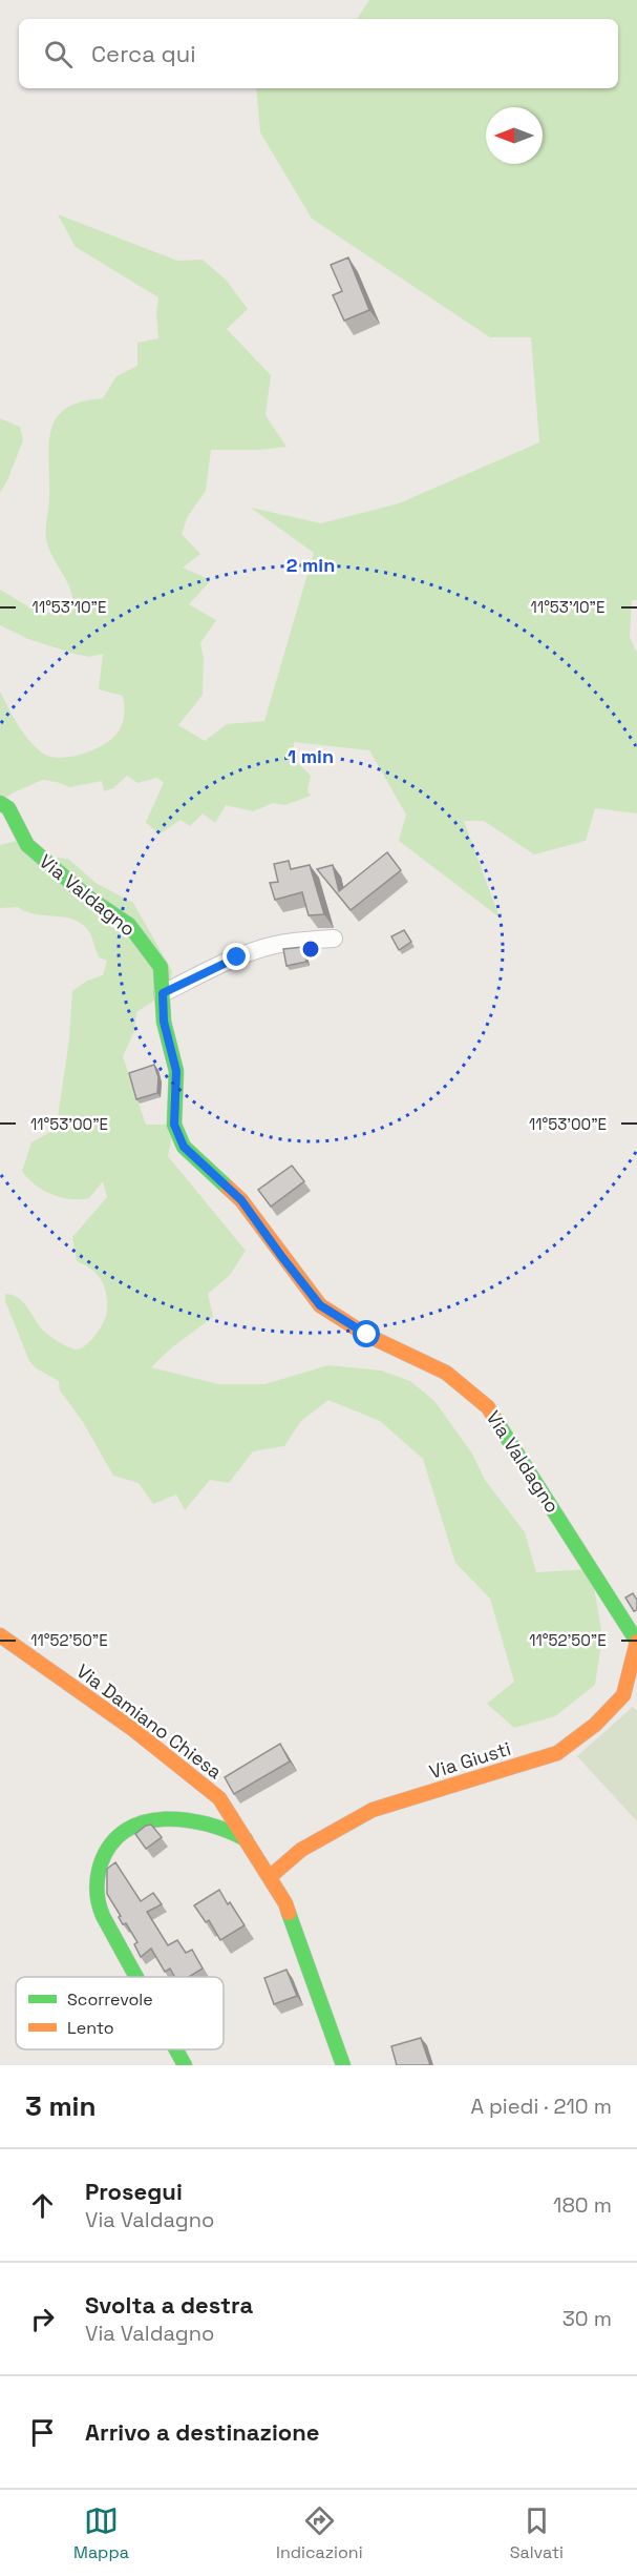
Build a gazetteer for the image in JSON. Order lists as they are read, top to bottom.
{
  "streets": {
    "street": ["Via Valdagno", "Via Damiano Chiesa", "Via Giusti"]
  },
  "crossings": [
    ["Via Valdagno", "Via Giusti"],
    ["Via Damiano Chiesa", "Via Giusti"]
  ],
  "legend": ["Scorrevole", "Lento"],
  "north": "left",
  "page": {
    "search": "Cerca qui",
    "heading": ["3 min", "A piedi · 210 m"],
    "list": [
      ["Prosegui", "Via Valdagno", "180 m"],
      ["Svolta a destra", "Via Valdagno", "30 m"],
      "Arrivo a destinazione"
    ],
    "nav": ["Mappa", "Indicazioni", "Salvati"]
  },
  "coordinates": ["11°53'10\"E", "11°53'00\"E", "11°52'50\"E"],
  "rings": ["2 min", "1 min"]
}
